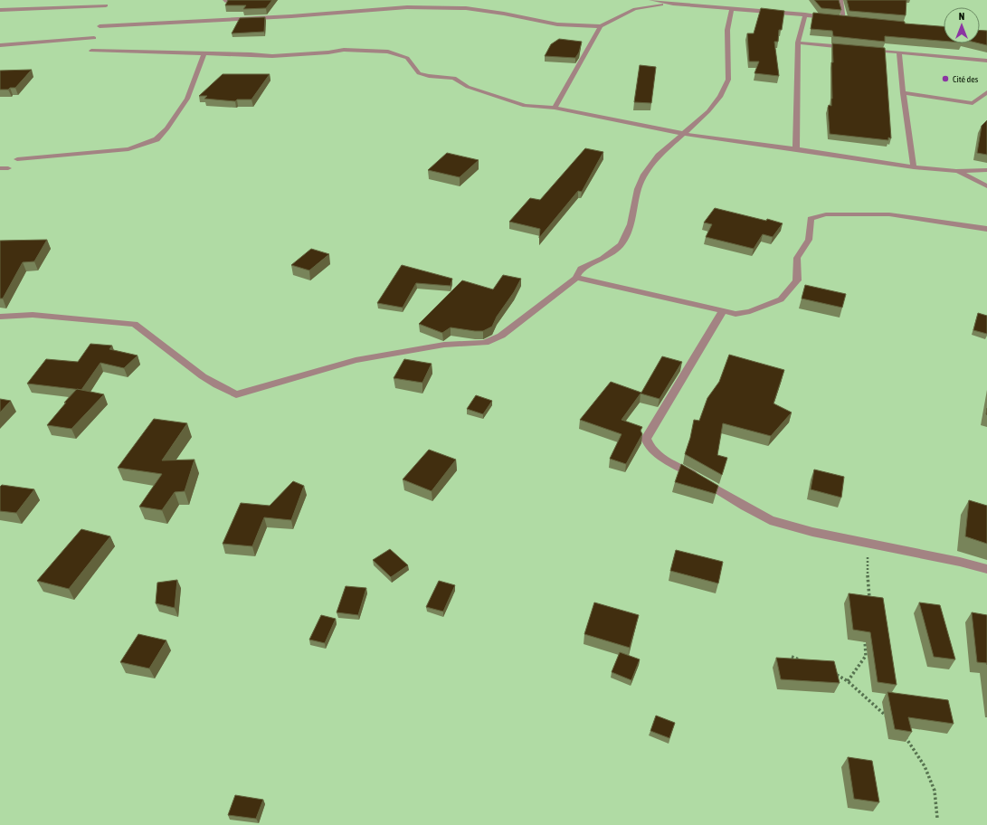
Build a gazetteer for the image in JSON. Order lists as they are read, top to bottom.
{
  "places": ["Cité des"],
  "north": "top"
}
